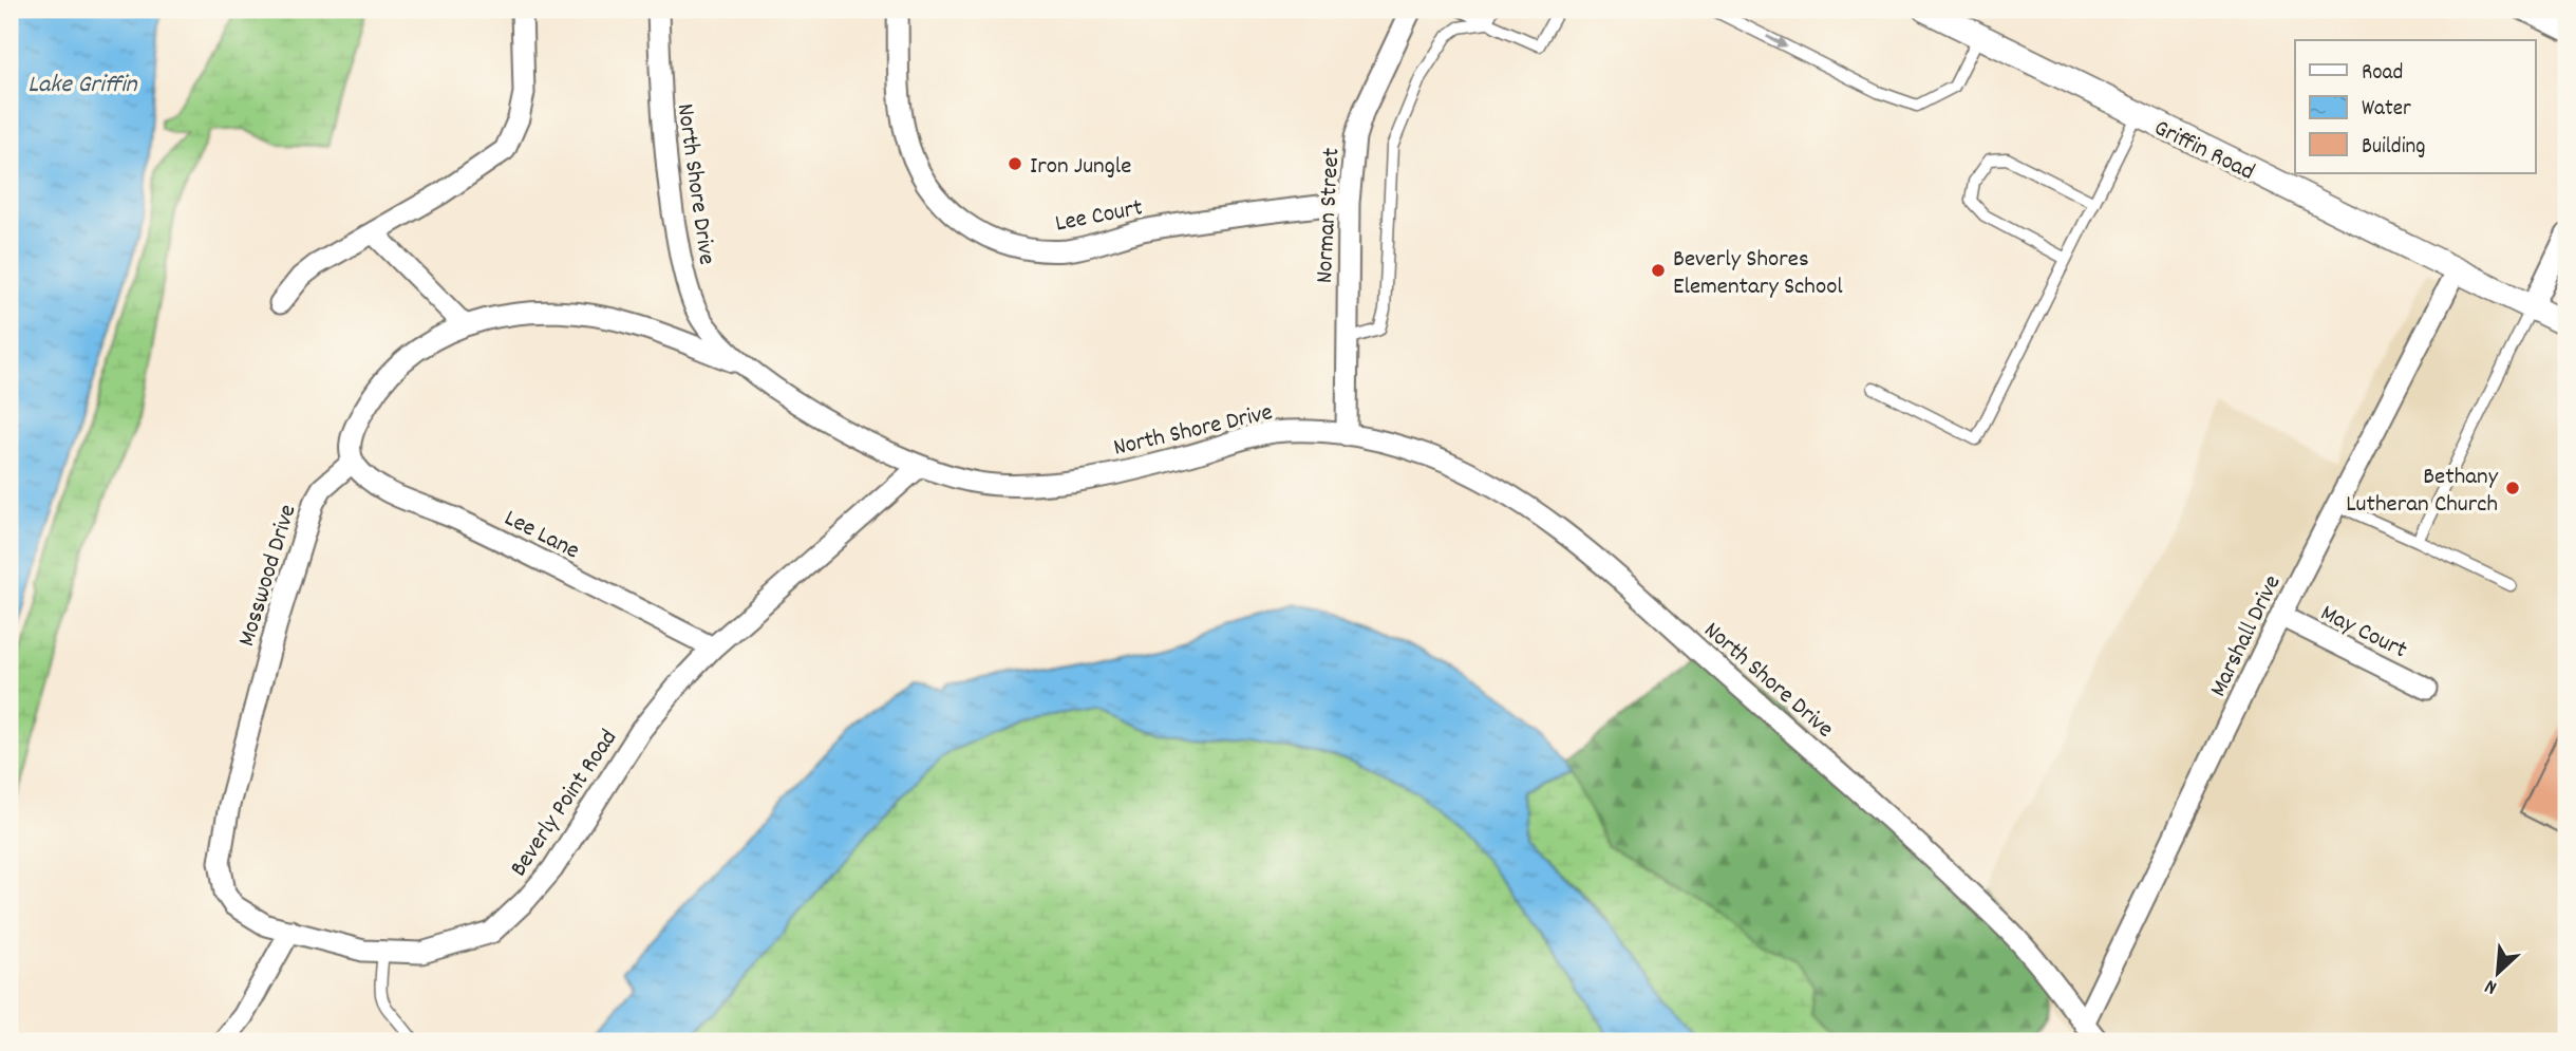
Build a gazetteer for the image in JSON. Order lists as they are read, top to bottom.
{
  "streets": {
    "street": [
      "Griffin Road",
      "North Shore Drive",
      "Lee Court",
      "Norman Street",
      "Lee Lane",
      "Mosswood Drive",
      "May Court",
      "Marshall Drive",
      "Beverly Point Road"
    ]
  },
  "crossings": [
    ["Griffin Road", "Marshall Drive"],
    ["North Shore Drive", "Norman Street"],
    ["North Shore Drive", "Marshall Drive"],
    ["North Shore Drive", "Beverly Point Road"],
    ["Lee Court", "Norman Street"],
    ["Lee Lane", "Mosswood Drive"],
    ["Lee Lane", "Beverly Point Road"],
    ["Mosswood Drive", "Beverly Point Road"],
    ["May Court", "Marshall Drive"]
  ],
  "water": ["Lake Griffin"],
  "places": ["Iron Jungle", "Beverly Shores Elementary School", "Bethany Lutheran Church"],
  "legend": ["Road", "Water", "Building"],
  "north": "bottom left"
}
